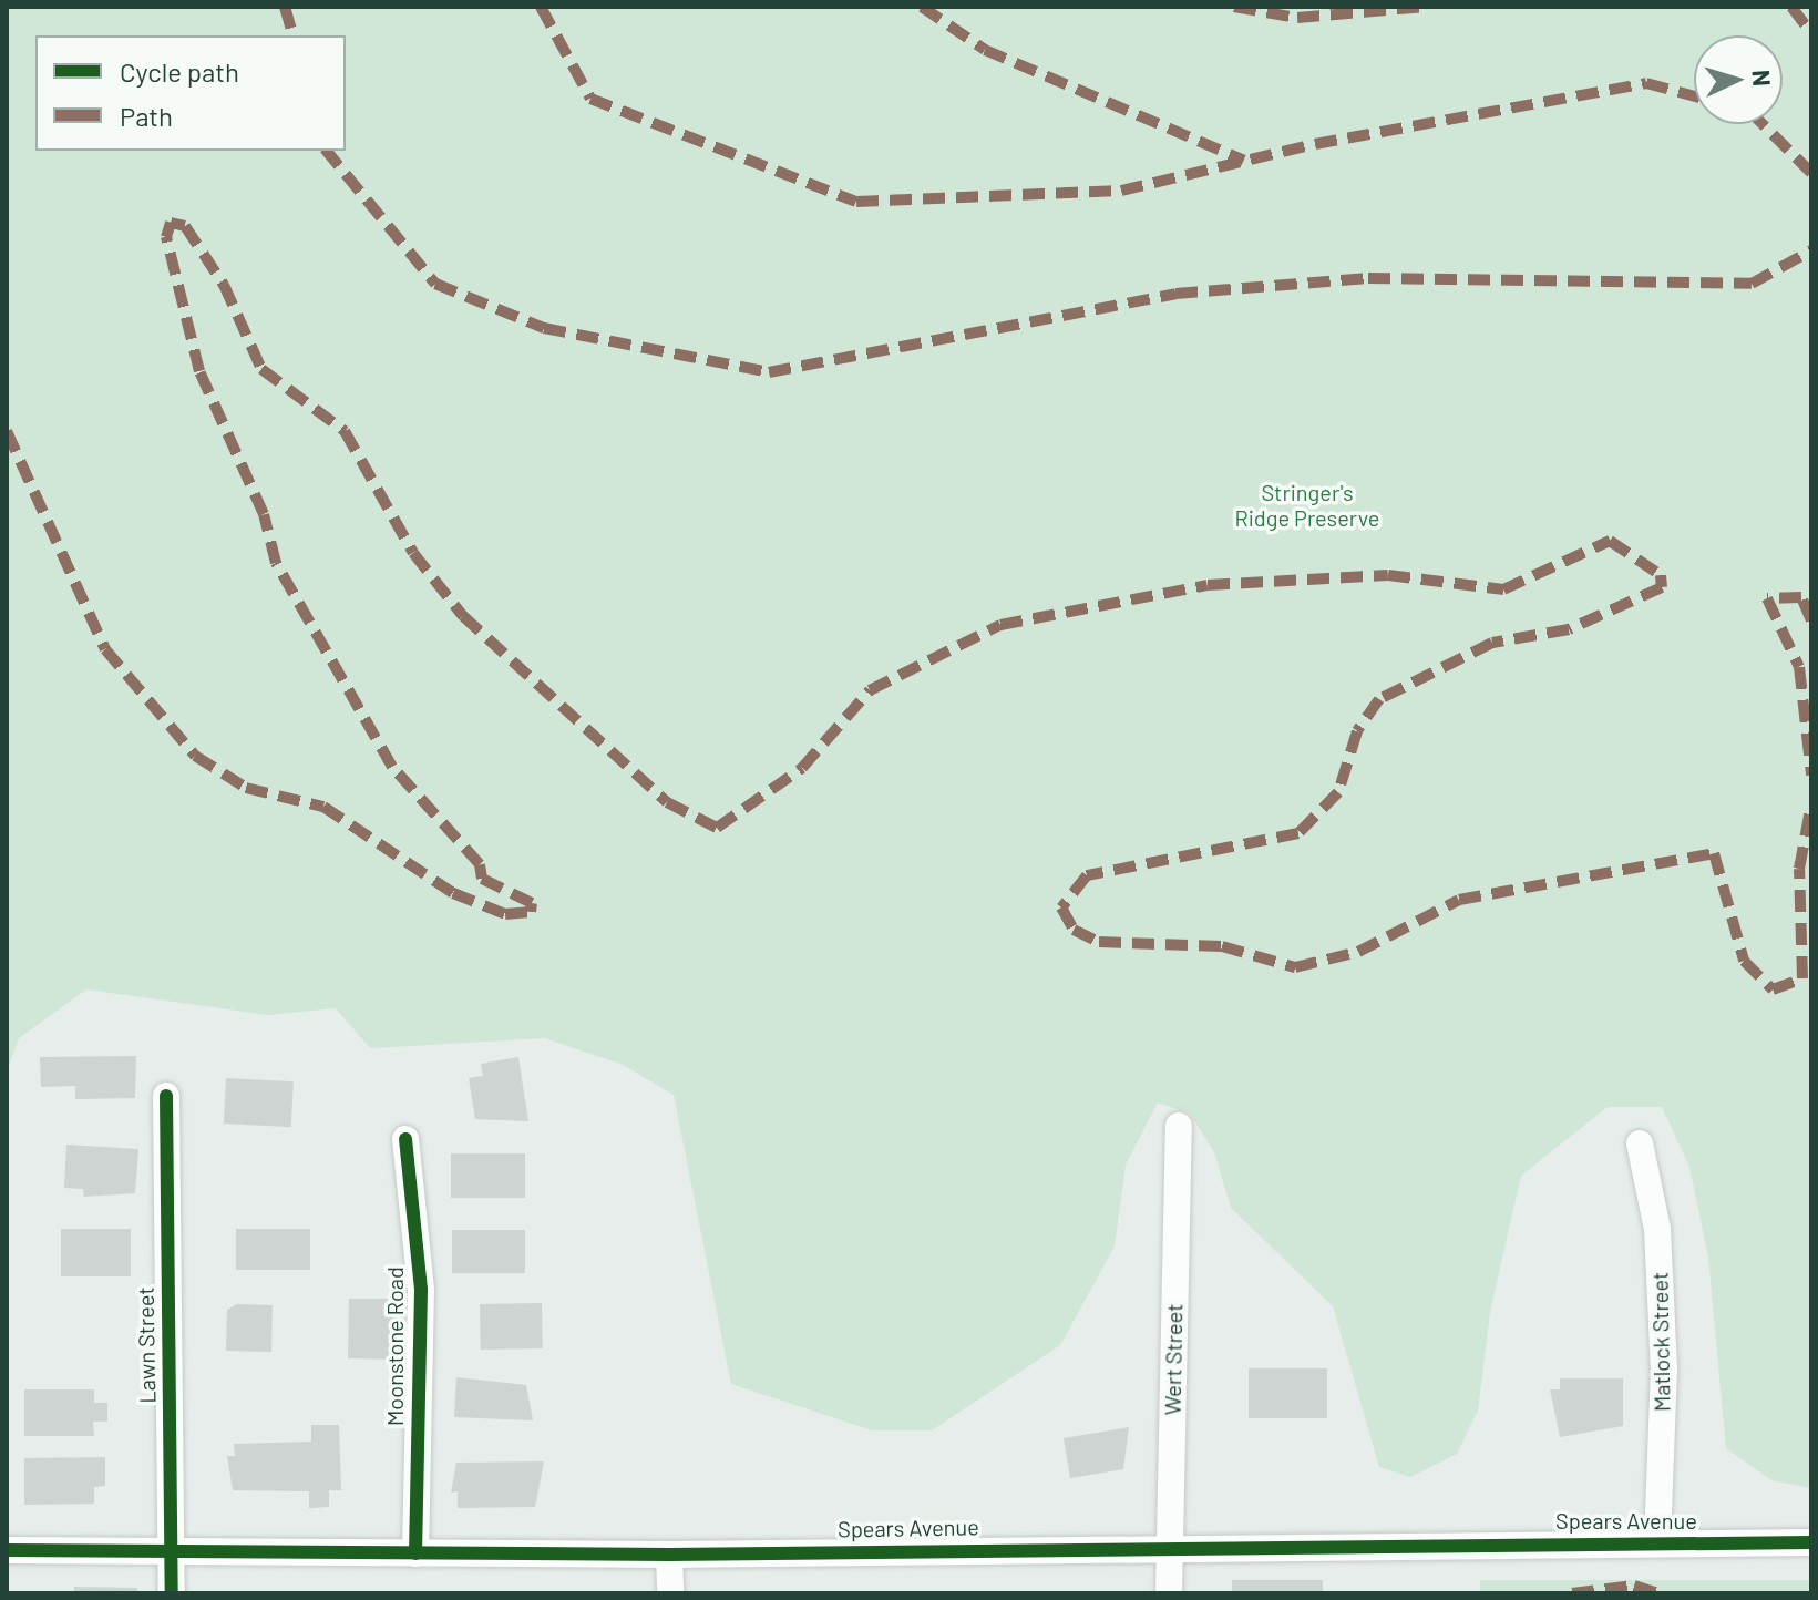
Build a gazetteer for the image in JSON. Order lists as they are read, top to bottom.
{
  "streets": {
    "street": [
      "Matlock Street",
      "Lawn Street",
      "Moonstone Road",
      "Wert Street",
      "Spears Avenue"
    ]
  },
  "crossings": [
    ["Matlock Street", "Spears Avenue"],
    ["Lawn Street", "Spears Avenue"],
    ["Moonstone Road", "Spears Avenue"],
    ["Wert Street", "Spears Avenue"]
  ],
  "parks": ["Stringer's Ridge Preserve"],
  "legend": ["Cycle path", "Path"],
  "north": "right"
}
